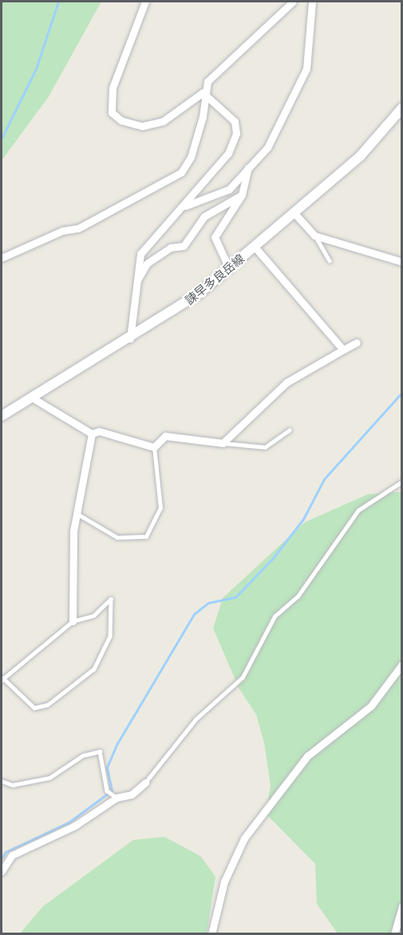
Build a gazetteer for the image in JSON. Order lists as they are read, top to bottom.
{
  "streets": {
    "main road": ["諫早多良岳線"]
  }
}
